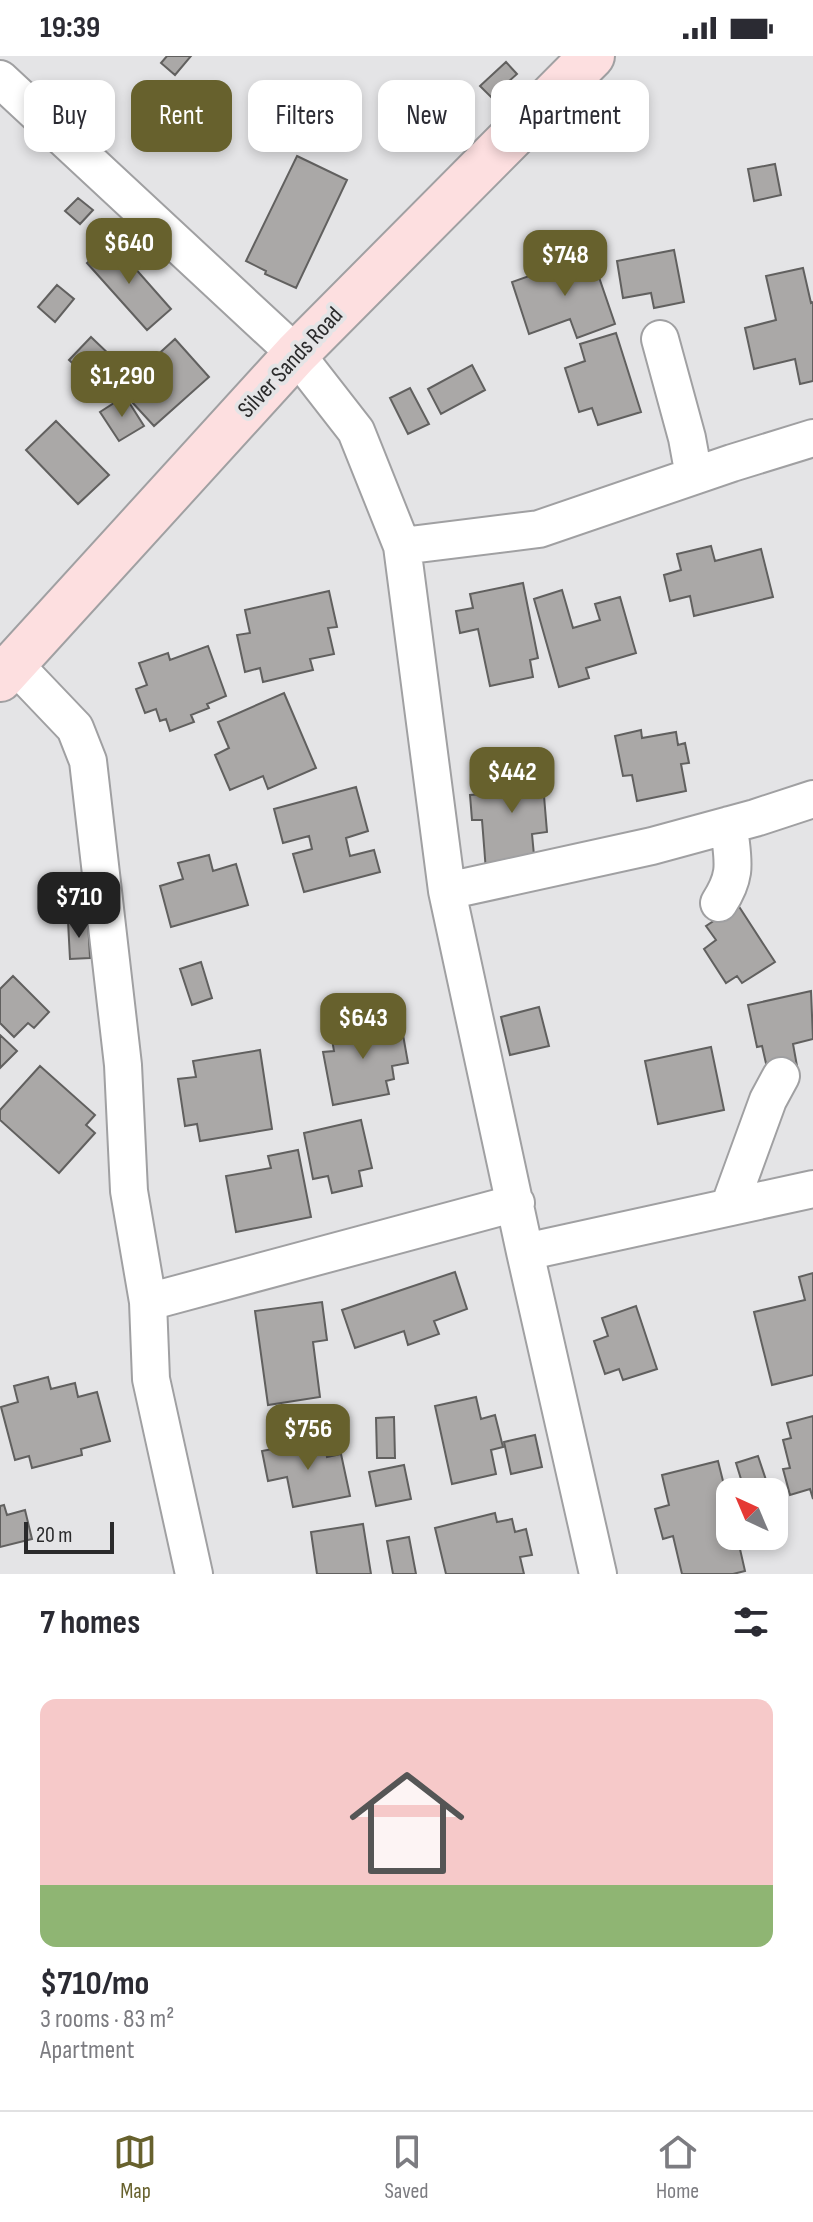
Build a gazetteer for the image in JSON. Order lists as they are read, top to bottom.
{
  "streets": {
    "street": ["Silver Sands Road"]
  },
  "scale_bar": "20 m",
  "north": "top left",
  "page": {
    "status": "19:39",
    "chip": [
      "Buy",
      "Rent",
      "Filters",
      "New",
      "Apartment"
    ],
    "price": [
      "$640",
      "$748",
      "$1,290",
      "$442",
      "$710",
      "$643",
      "$756"
    ],
    "scale": "20 m",
    "heading": "7 homes",
    "list": [
      {
        "name": "$710/mo",
        "note": "3 rooms · 83 m² · Apartment"
      }
    ],
    "tabs": ["Map", "Saved", "Home"]
  }
}
